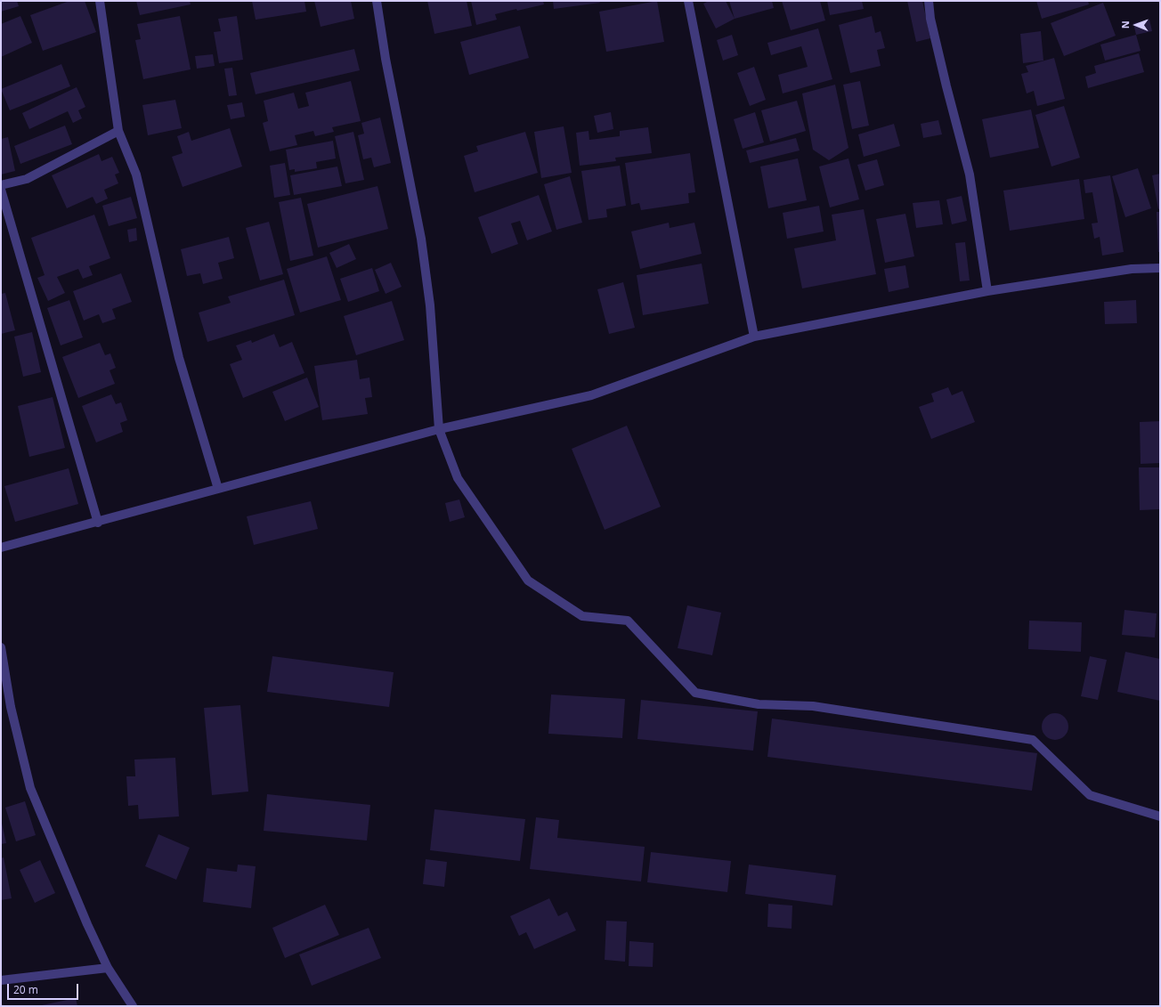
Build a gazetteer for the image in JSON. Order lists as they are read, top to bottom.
{
  "scale_bar": "20 m",
  "north": "left"
}
